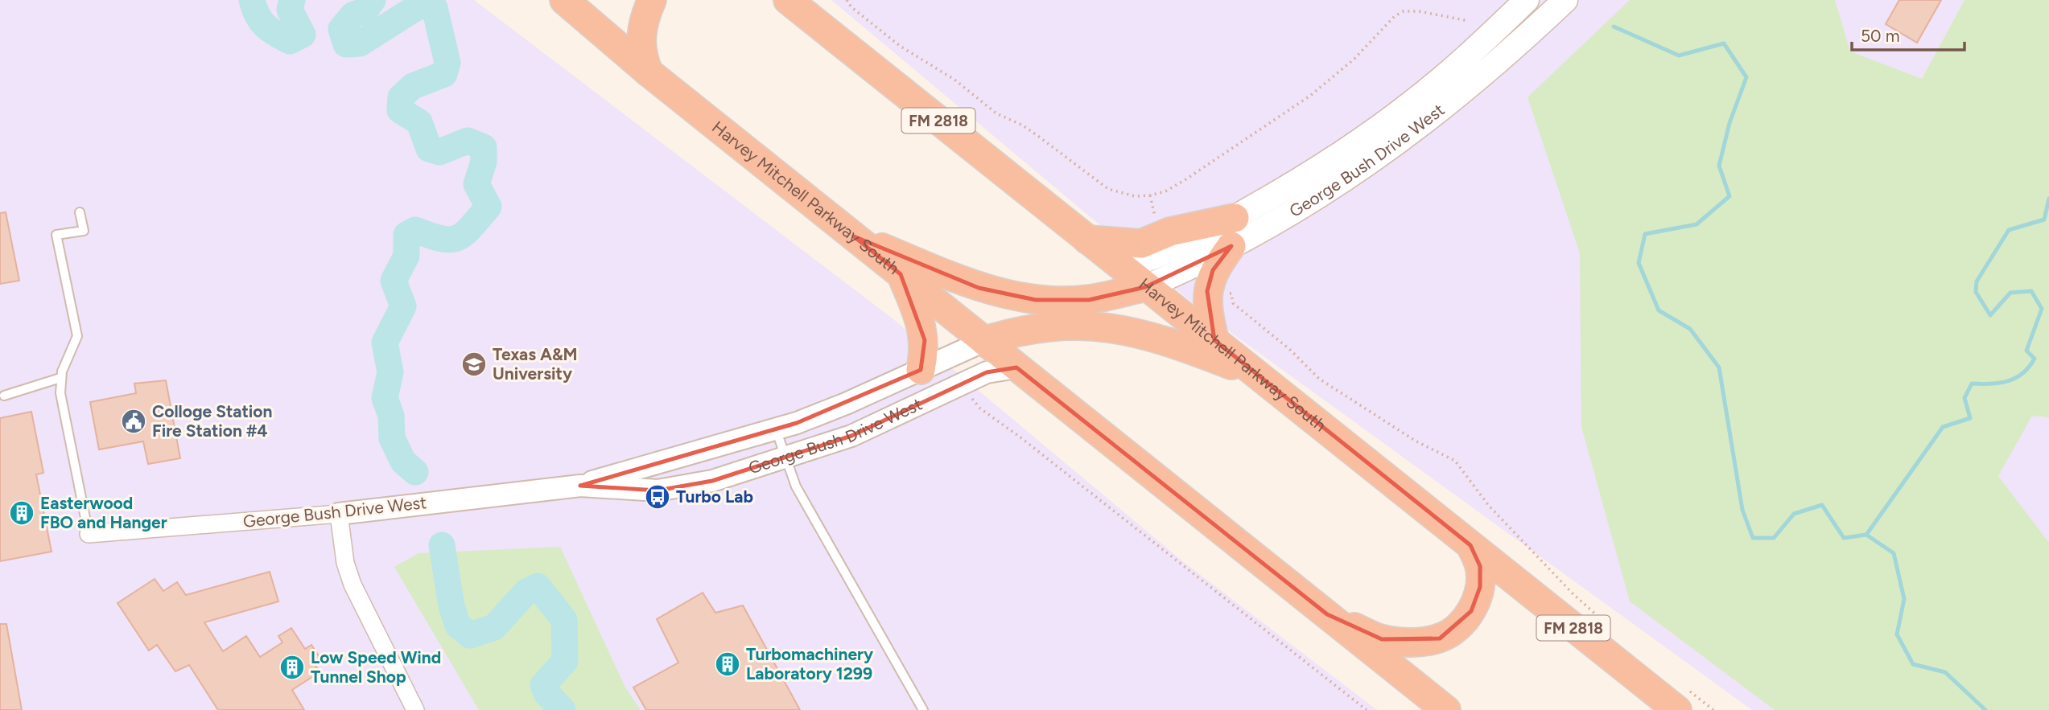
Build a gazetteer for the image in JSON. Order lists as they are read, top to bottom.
{
  "streets": {
    "highway": ["FM 2818", "Harvey Mitchell Parkway South"],
    "main road": ["George Bush Drive West"]
  },
  "crossings": [
    ["George Bush Drive West", "Harvey Mitchell Parkway South"]
  ],
  "places": {
    "school or university": ["Texas A&M University"],
    "public building": ["Colloge Station Fire Station #4"],
    "bus stop": ["Turbo Lab"],
    "building": ["Easterwood FBO and Hanger", "Turbomachinery Laboratory 1299", "Low Speed Wind Tunnel Shop"]
  },
  "scale_bar": "50 m"
}
